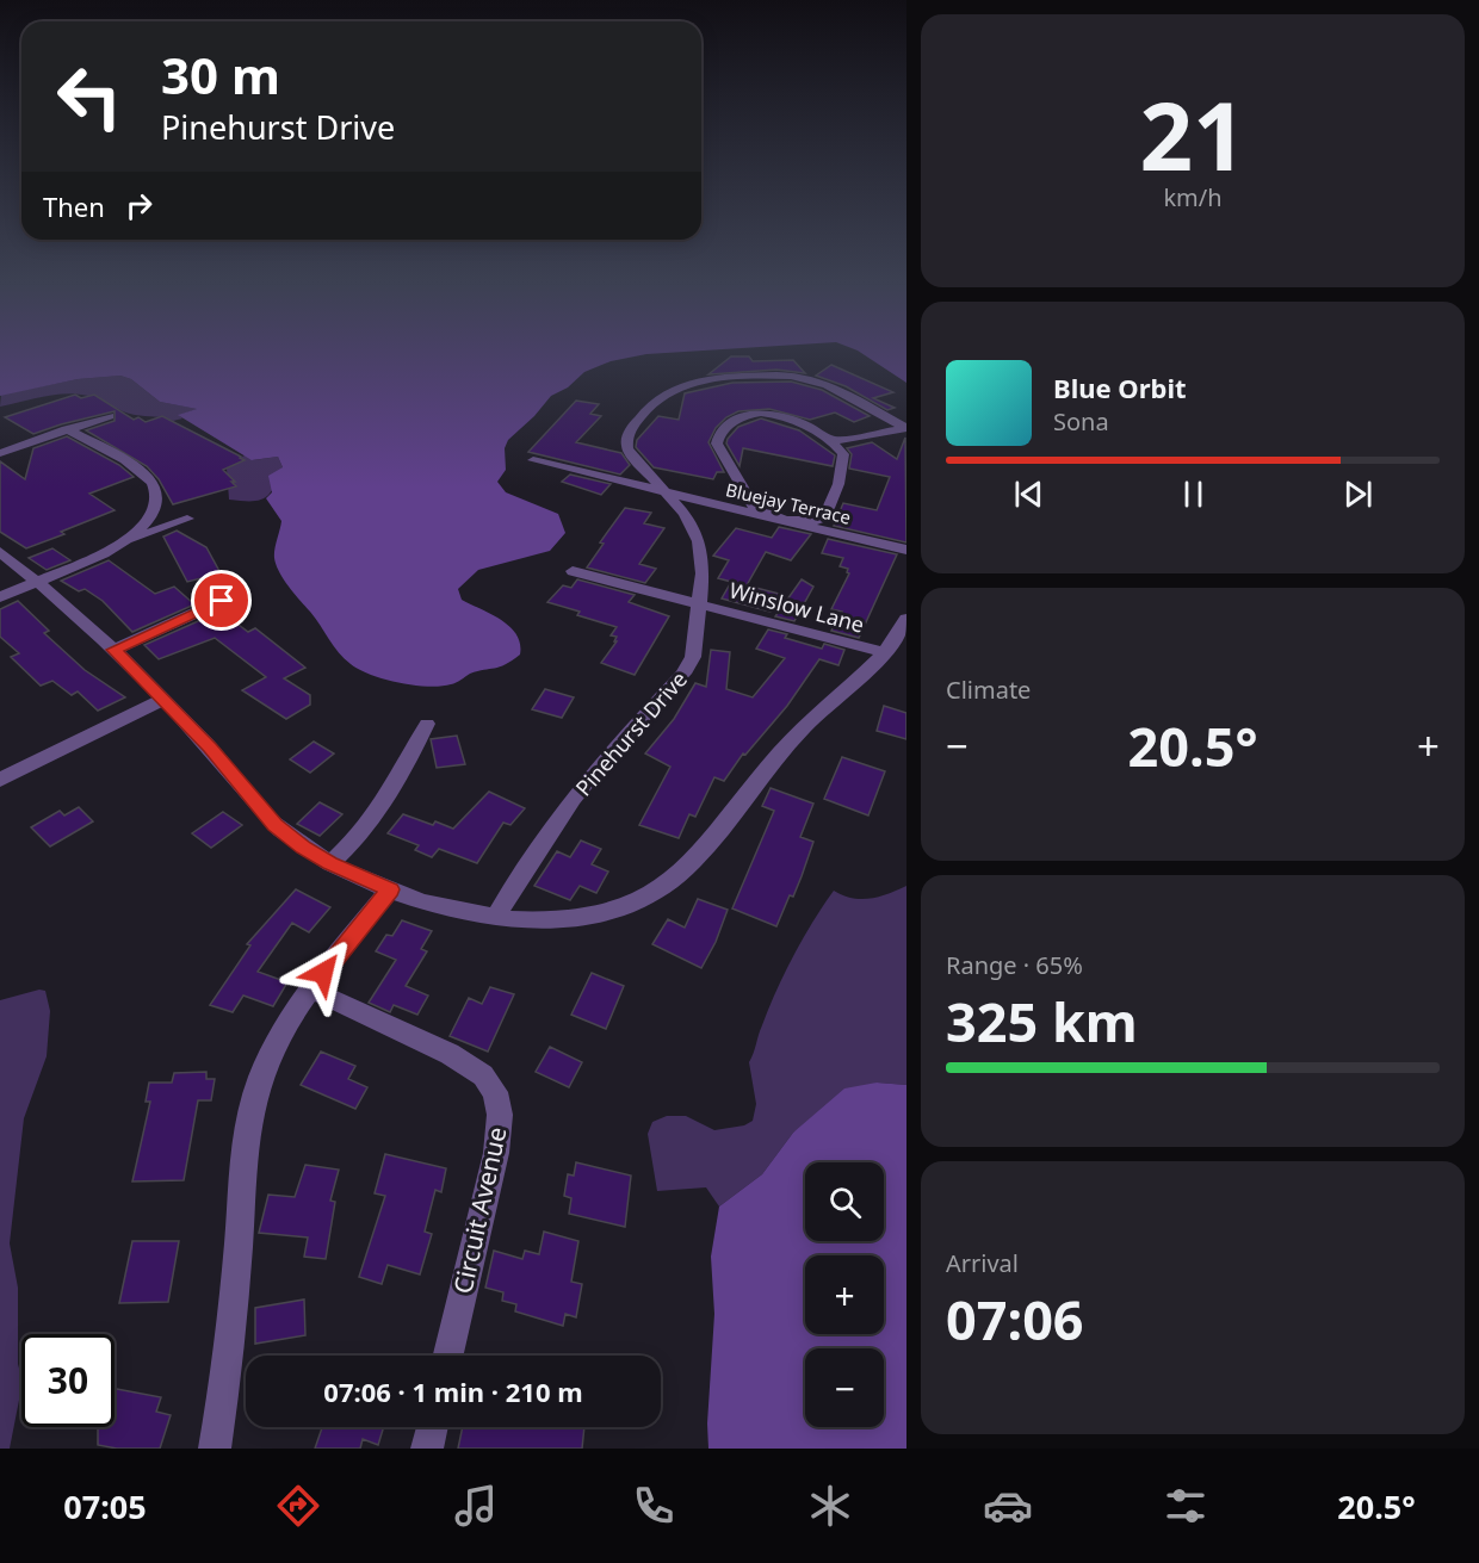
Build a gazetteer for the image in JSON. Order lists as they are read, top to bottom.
{
  "streets": {
    "street": [
      "Bluejay Terrace",
      "Winslow Lane",
      "Pinehurst Drive",
      "Circuit Avenue"
    ]
  },
  "crossings": [
    ["Bluejay Terrace", "Pinehurst Drive"],
    ["Winslow Lane", "Pinehurst Drive"]
  ],
  "page": {
    "tile": [
      ["21", "km/h"],
      "Climate",
      ["Range · 65%", "325 km"],
      ["Arrival", "07:06"]
    ],
    "turn": ["30 m", "Pinehurst Drive"],
    "then": "Then",
    "song": ["Blue Orbit", "Sona"],
    "heat": ["−", "20.5°", "+"],
    "map_buttons": ["+", "−"],
    "limit": "30",
    "trip": "07:06 · 1 min · 210 m",
    "tabs": ["07:05", "20.5°"]
  }
}
